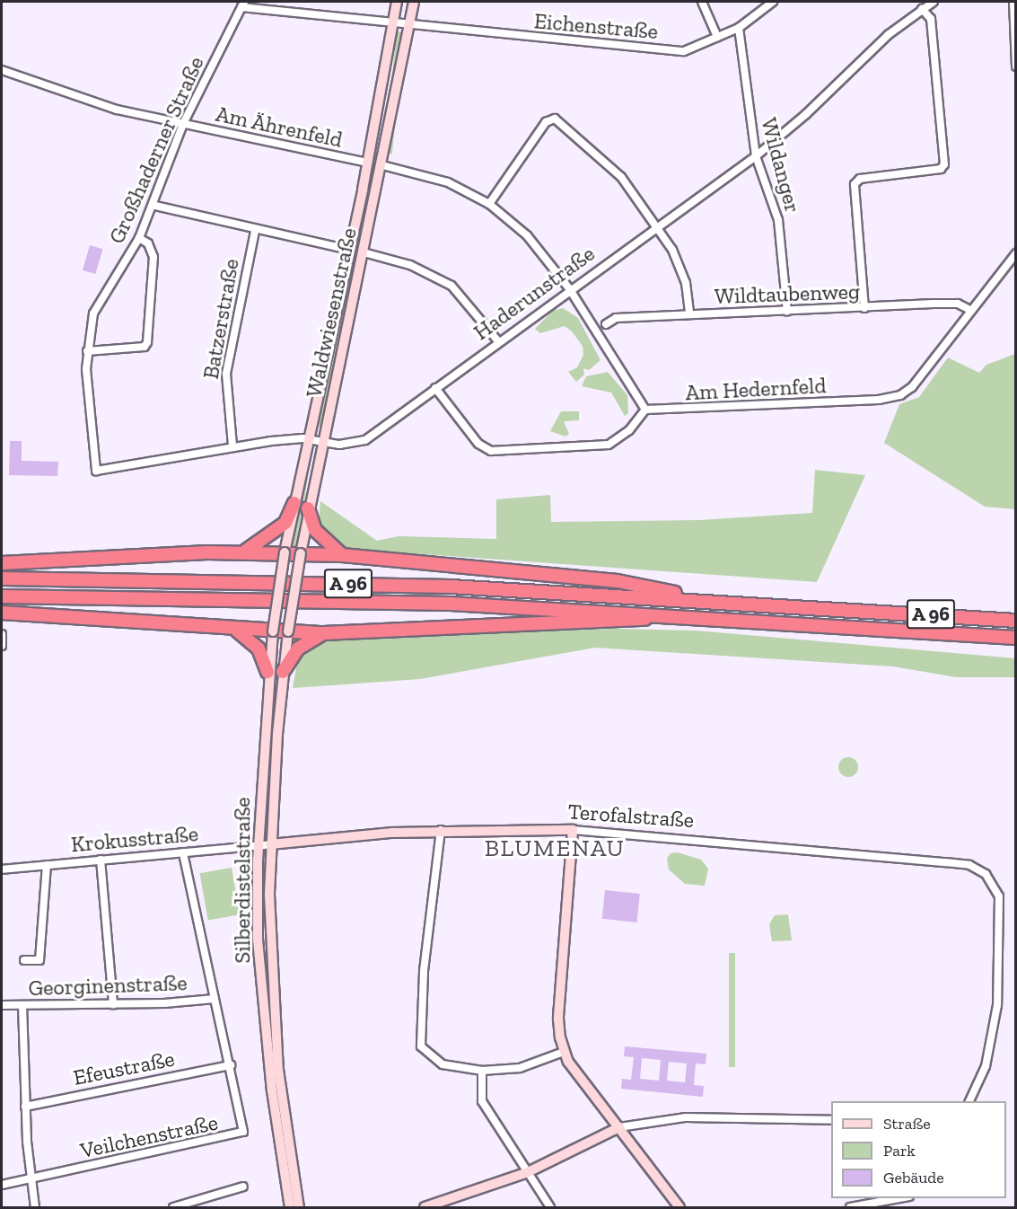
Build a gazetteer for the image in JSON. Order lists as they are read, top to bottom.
{
  "streets": {
    "highway": ["A 96"],
    "street": [
      "Eichenstraße",
      "Am Ährenfeld",
      "Großhaderner Straße",
      "Wildanger",
      "Haderunstraße",
      "Wildtaubenweg",
      "Waldwiesenstraße",
      "Batzerstraße",
      "Am Hedernfeld",
      "Terofalstraße",
      "Krokusstraße",
      "Silberdistelstraße",
      "Georginenstraße",
      "Efeustraße",
      "Veilchenstraße"
    ]
  },
  "crossings": [
    ["Eichenstraße", "Großhaderner Straße"],
    ["Eichenstraße", "Wildanger"],
    ["Eichenstraße", "Waldwiesenstraße"],
    ["Am Ährenfeld", "Großhaderner Straße"],
    ["Am Ährenfeld", "Waldwiesenstraße"],
    ["Großhaderner Straße", "Haderunstraße"],
    ["Wildanger", "Haderunstraße"],
    ["Wildanger", "Wildtaubenweg"],
    ["Haderunstraße", "Waldwiesenstraße"],
    ["Haderunstraße", "Batzerstraße"],
    ["Wildtaubenweg", "Am Hedernfeld"],
    ["Waldwiesenstraße", "Silberdistelstraße"],
    ["Terofalstraße", "Krokusstraße"],
    ["Terofalstraße", "Silberdistelstraße"],
    ["Krokusstraße", "Silberdistelstraße"],
    ["Krokusstraße", "Veilchenstraße"],
    ["Georginenstraße", "Veilchenstraße"],
    ["Efeustraße", "Veilchenstraße"]
  ],
  "districts": ["BLUMENAU"],
  "legend": ["Straße", "Park", "Gebäude"]
}
